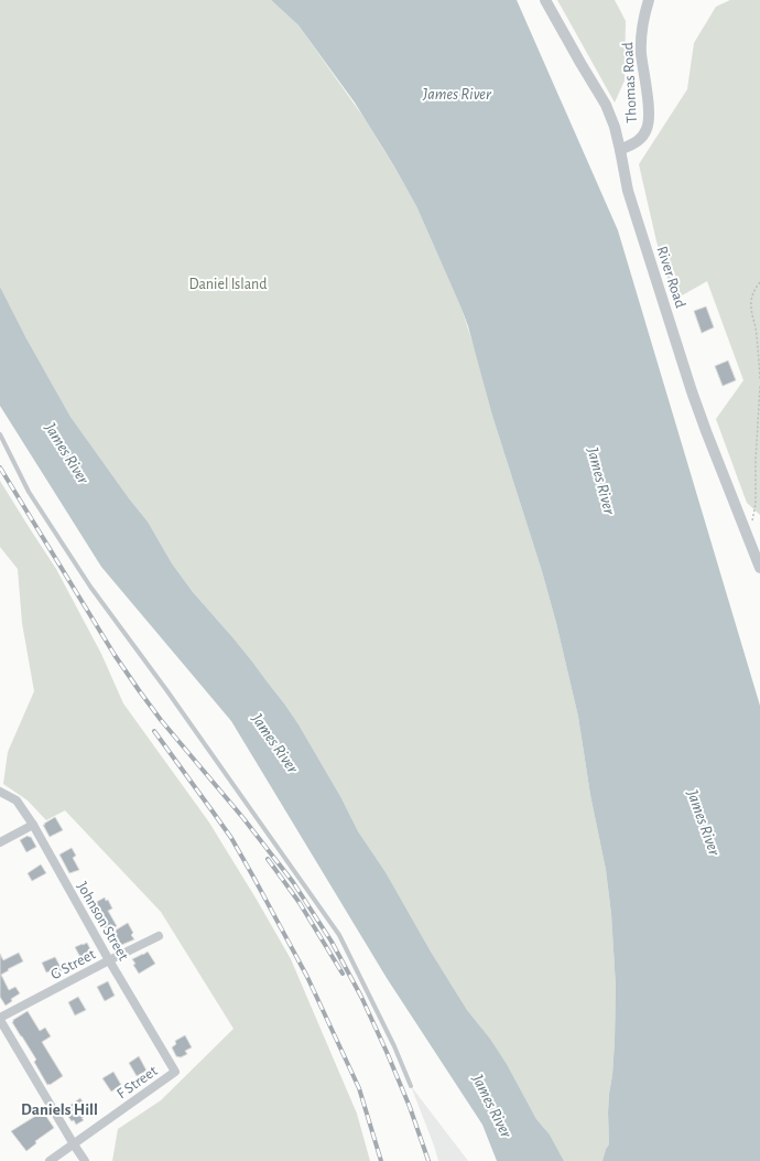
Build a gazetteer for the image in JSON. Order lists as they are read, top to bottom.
{
  "streets": {
    "street": [
      "Thomas Road",
      "River Road",
      "Johnson Street",
      "G Street",
      "F Street"
    ]
  },
  "crossings": [
    ["Thomas Road", "River Road"],
    ["Johnson Street", "G Street"],
    ["Johnson Street", "F Street"]
  ],
  "districts": ["Daniels Hill"],
  "water": ["James River"],
  "parks": ["Daniel Island"]
}
